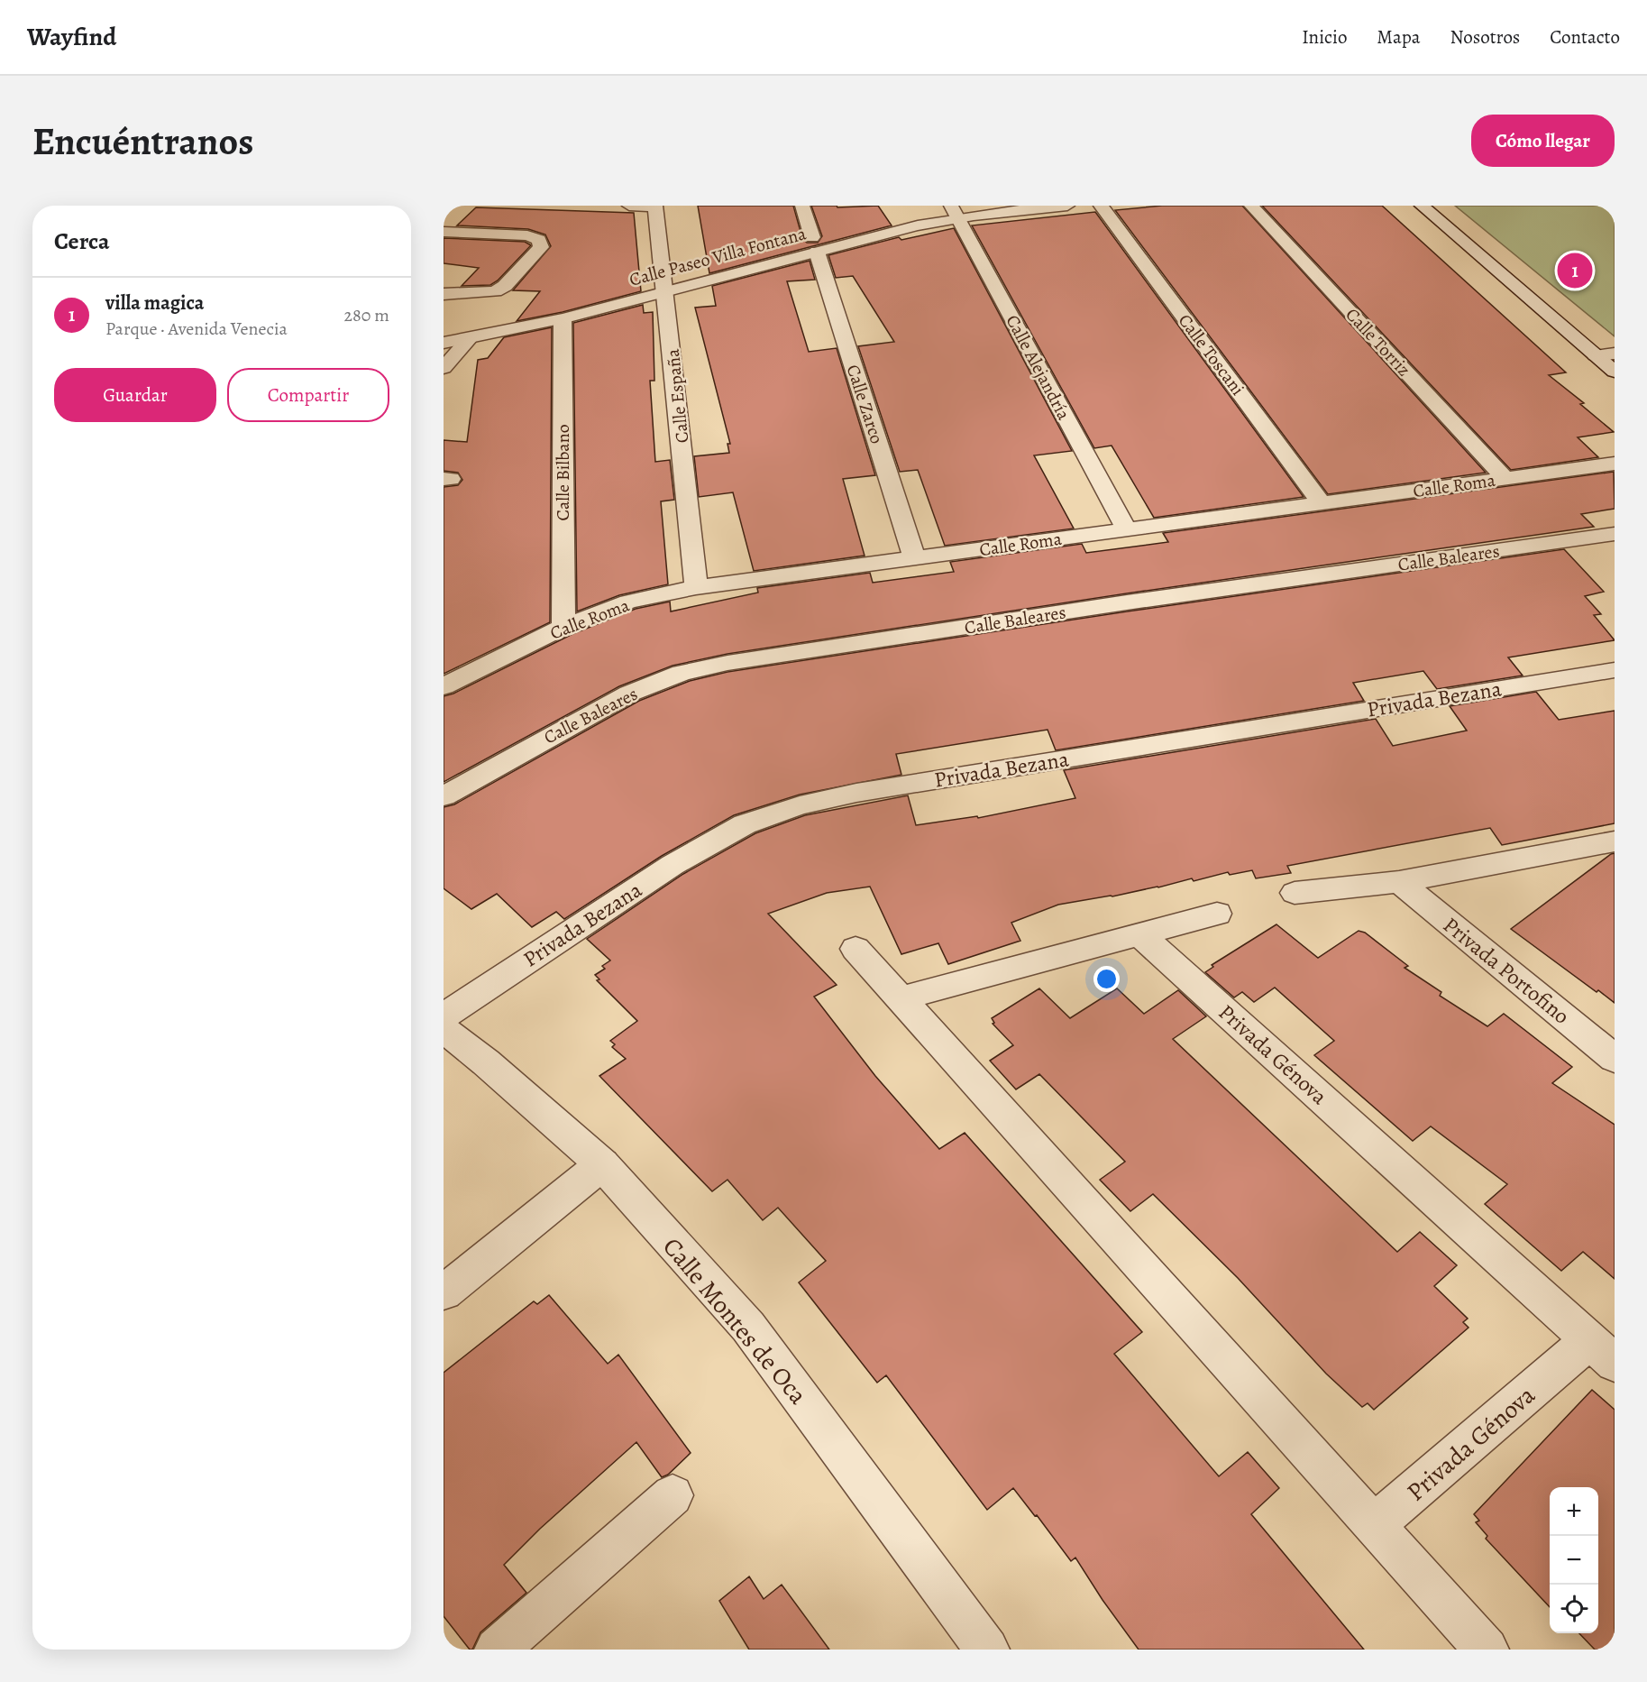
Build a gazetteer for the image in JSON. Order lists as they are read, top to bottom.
{
  "streets": {
    "street": [
      "Calle Paseo Villa Fontana",
      "Calle Torriz",
      "Calle Toscani",
      "Calle Alejandría",
      "Calle España",
      "Calle Zarco",
      "Calle Bilbano",
      "Calle Roma",
      "Calle Baleares",
      "Privada Bezana",
      "Privada Portofino",
      "Privada Génova",
      "Calle Montes de Oca"
    ]
  },
  "crossings": [
    ["Calle Paseo Villa Fontana", "Calle Alejandría"],
    ["Calle Paseo Villa Fontana", "Calle España"],
    ["Calle Paseo Villa Fontana", "Calle Zarco"],
    ["Calle Paseo Villa Fontana", "Calle Bilbano"],
    ["Calle Torriz", "Calle Roma"],
    ["Calle Toscani", "Calle Roma"],
    ["Calle Alejandría", "Calle Roma"],
    ["Calle España", "Calle Roma"],
    ["Calle Zarco", "Calle Roma"],
    ["Calle Bilbano", "Calle Roma"]
  ],
  "page": {
    "header": "Wayfind",
    "nav": [
      "Inicio",
      "Mapa",
      "Nosotros",
      "Contacto"
    ],
    "buttons": [
      "Cómo llegar",
      ["Guardar", "Compartir"]
    ],
    "title": "Encuéntranos",
    "heading": "Cerca",
    "pins": "1",
    "list": [
      {
        "mark": "1",
        "name": "villa magica",
        "note": "Parque · Avenida Venecia",
        "value": "280 m"
      }
    ],
    "map_buttons": ["+", "−"]
  }
}
